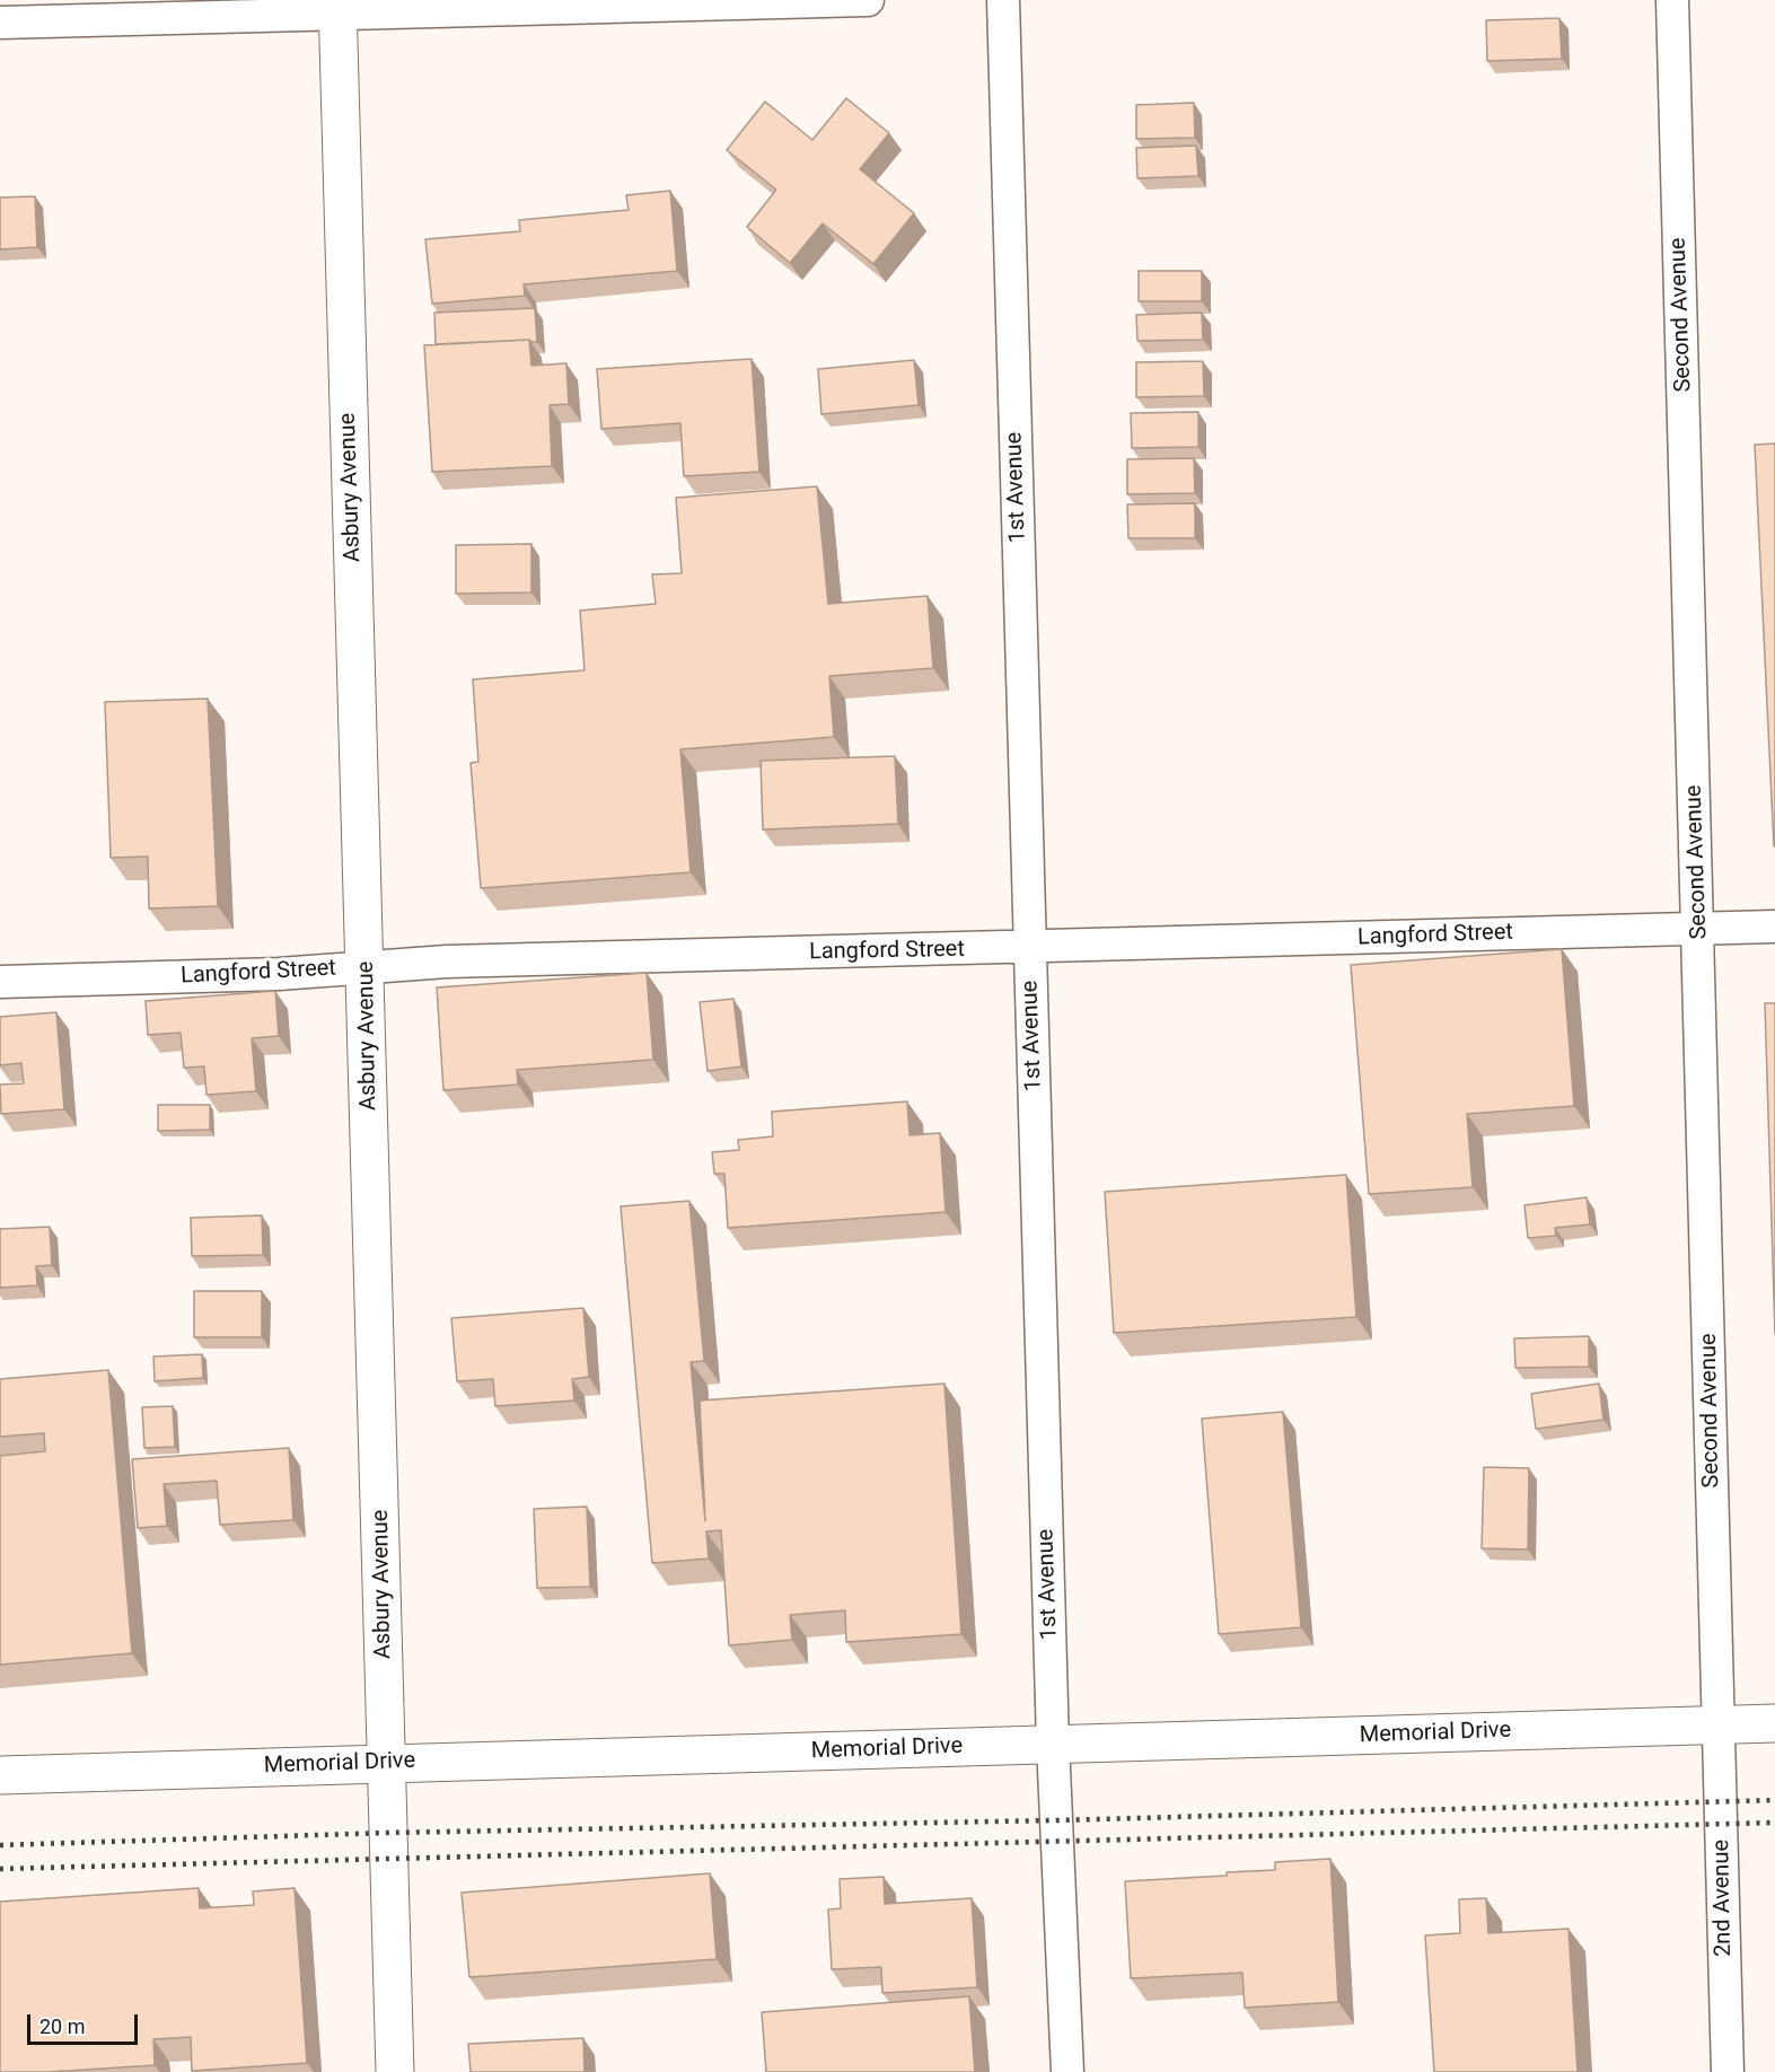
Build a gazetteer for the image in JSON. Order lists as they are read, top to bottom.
{
  "streets": {
    "main road": ["Asbury Avenue", "Memorial Drive"],
    "street": [
      "Second Avenue",
      "1st Avenue",
      "Langford Street",
      "2nd Avenue"
    ]
  },
  "crossings": [
    ["Second Avenue", "Langford Street"],
    ["Second Avenue", "Memorial Drive"],
    ["Second Avenue", "2nd Avenue"],
    ["Asbury Avenue", "Langford Street"],
    ["Asbury Avenue", "Memorial Drive"],
    ["1st Avenue", "Langford Street"],
    ["1st Avenue", "Memorial Drive"],
    ["Memorial Drive", "2nd Avenue"]
  ],
  "scale_bar": "20 m"
}
